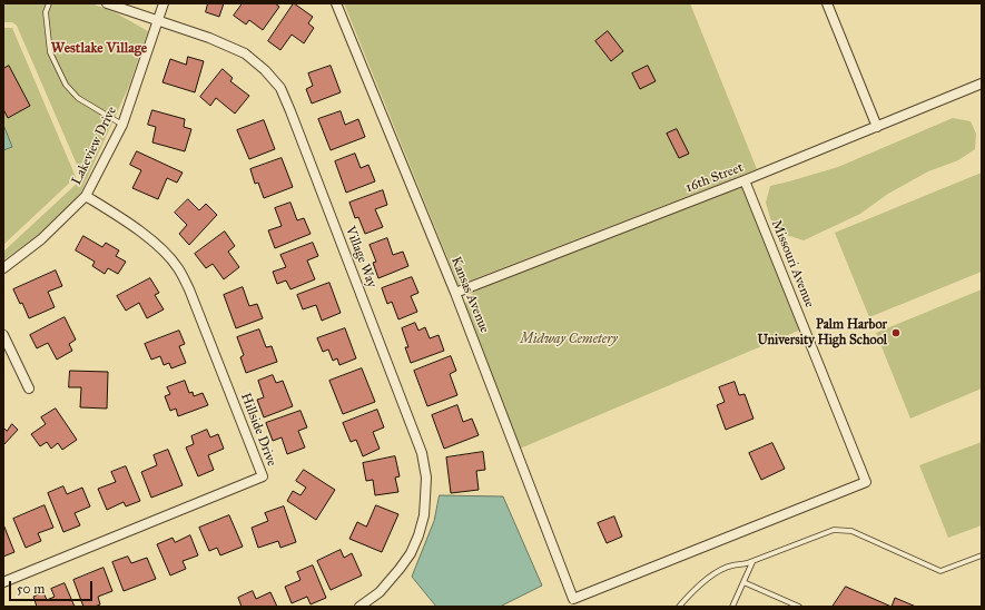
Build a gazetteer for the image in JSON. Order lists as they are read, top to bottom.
{
  "streets": {
    "street": [
      "Lakeview Drive",
      "16th Street",
      "Village Way",
      "Missouri Avenue",
      "Kansas Avenue",
      "Hillside Drive"
    ]
  },
  "crossings": [
    ["Lakeview Drive", "Village Way"],
    ["Lakeview Drive", "Hillside Drive"],
    ["16th Street", "Missouri Avenue"],
    ["16th Street", "Kansas Avenue"],
    ["Missouri Avenue", "Kansas Avenue"]
  ],
  "districts": ["Westlake Village"],
  "parks": ["Midway Cemetery"],
  "places": ["Palm Harbor University High School"],
  "scale_bar": "50 m"
}
